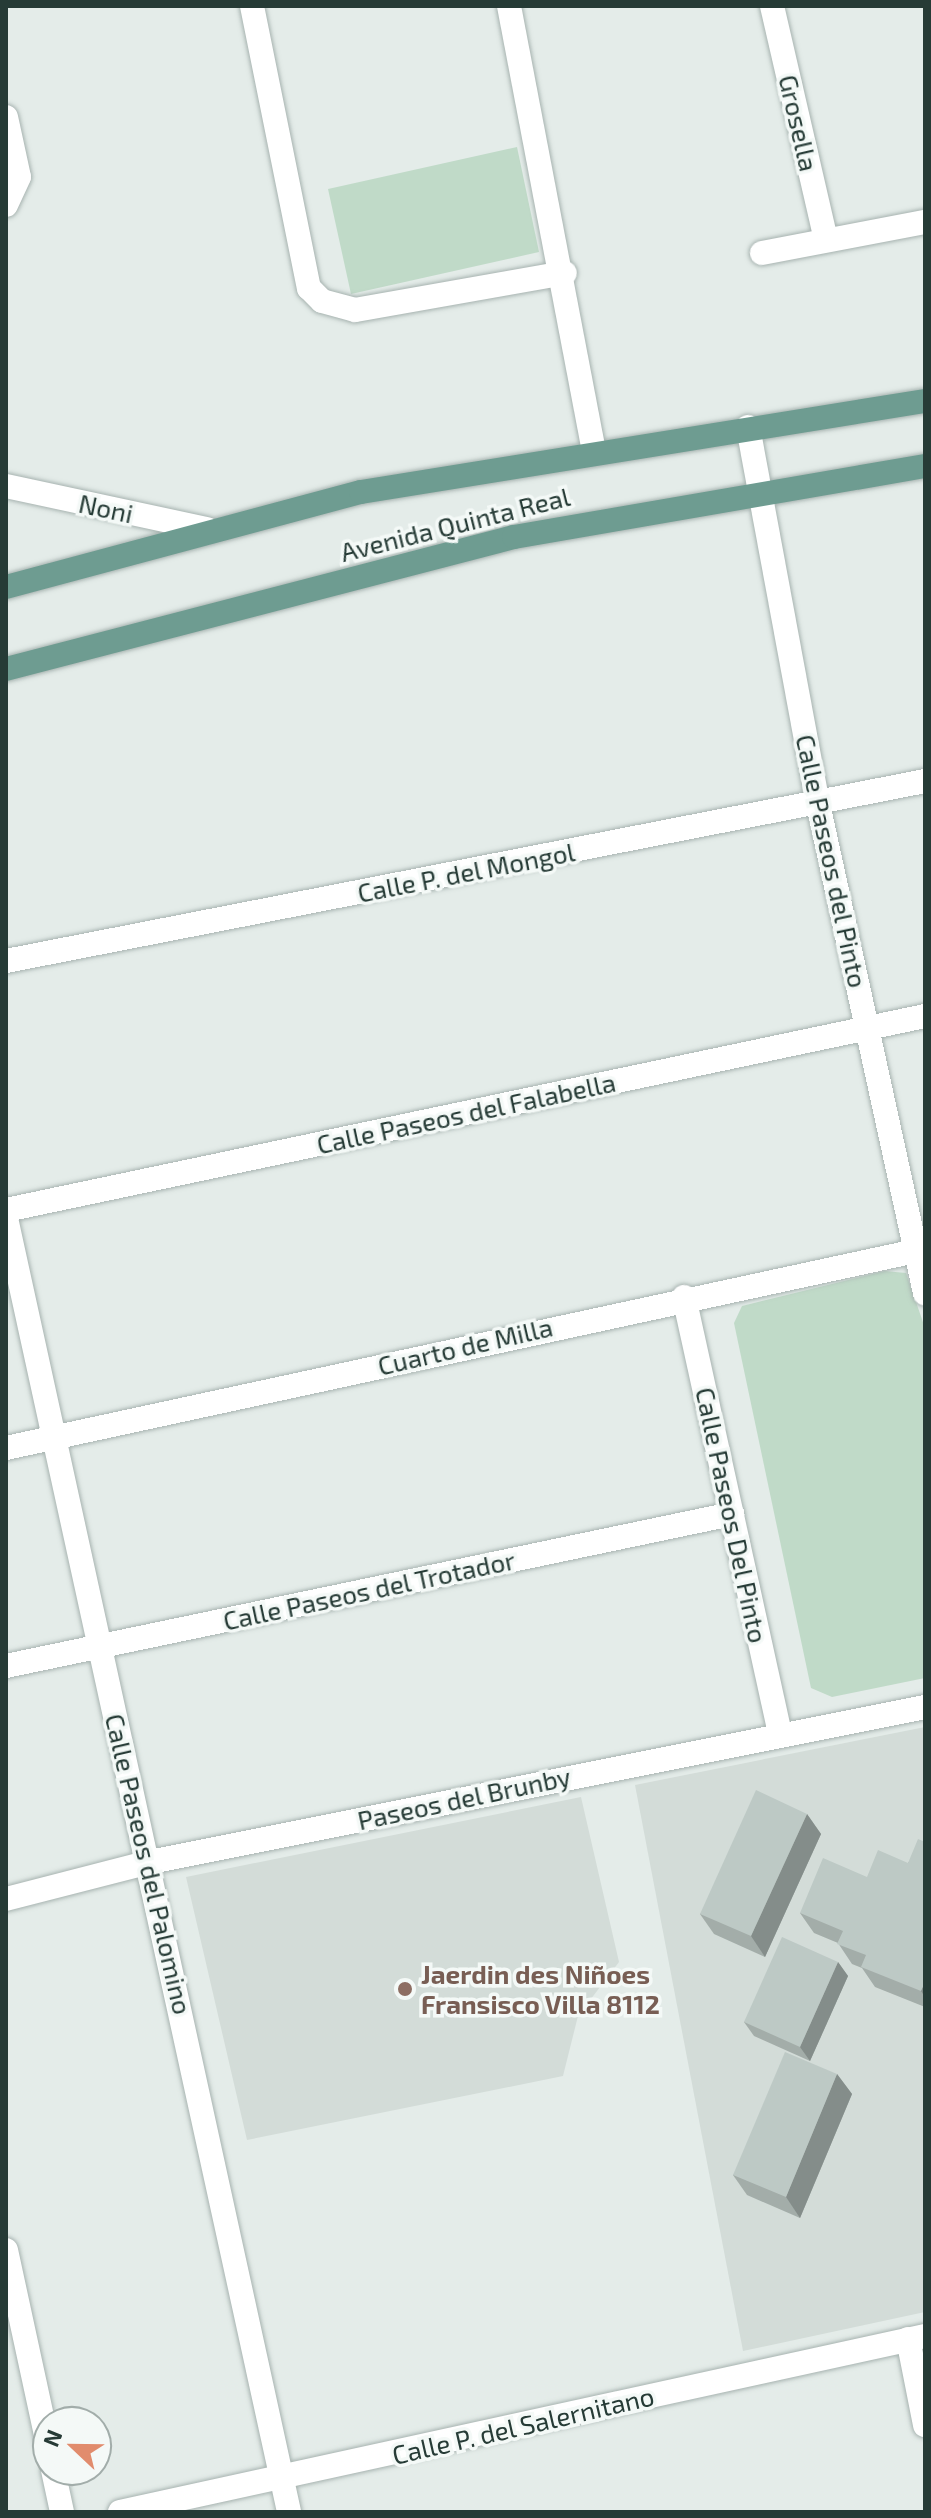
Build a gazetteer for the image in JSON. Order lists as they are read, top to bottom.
{
  "streets": {
    "main road": ["Avenida Quinta Real"],
    "street": [
      "Grosella",
      "Noni",
      "Calle Paseos del Pinto",
      "Calle P. del Mongol",
      "Calle Paseos del Falabella",
      "Cuarto de Milla",
      "Calle Paseos Del Pinto",
      "Calle Paseos del Trotador",
      "Paseos del Brunby",
      "Calle Paseos del Palomino",
      "Calle P. del Salernitano"
    ]
  },
  "crossings": [
    ["Noni", "Avenida Quinta Real"],
    ["Avenida Quinta Real", "Calle Paseos del Pinto"],
    ["Calle Paseos del Pinto", "Calle P. del Mongol"],
    ["Calle Paseos del Pinto", "Calle Paseos del Falabella"],
    ["Calle Paseos del Pinto", "Cuarto de Milla"],
    ["Cuarto de Milla", "Calle Paseos Del Pinto"],
    ["Cuarto de Milla", "Calle Paseos del Palomino"],
    ["Calle Paseos Del Pinto", "Calle Paseos del Trotador"],
    ["Calle Paseos Del Pinto", "Paseos del Brunby"],
    ["Calle Paseos del Trotador", "Calle Paseos del Palomino"],
    ["Paseos del Brunby", "Calle Paseos del Palomino"],
    ["Calle Paseos del Palomino", "Calle P. del Salernitano"]
  ],
  "places": ["Jaerdin des Niñoes Fransisco Villa 8112"],
  "north": "left"
}
